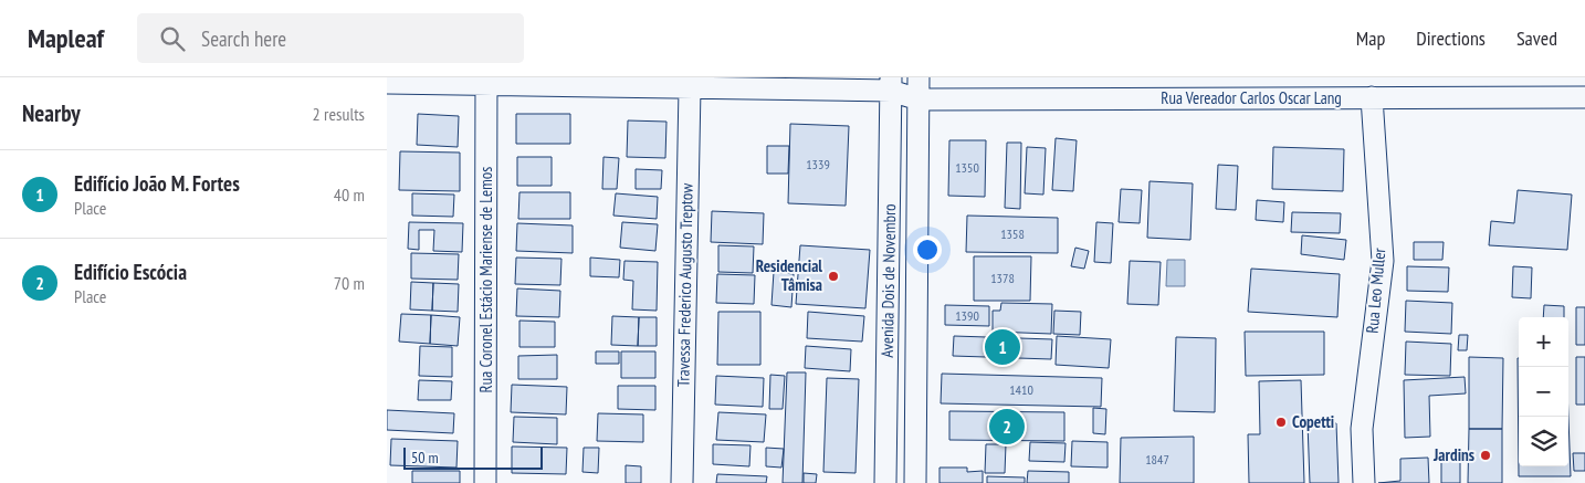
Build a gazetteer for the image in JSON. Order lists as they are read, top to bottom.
{
  "streets": {
    "street": [
      "Rua Vereador Carlos Oscar Lang",
      "Rua Coronel Estácio Mariense de Lemos",
      "Avenida Dois de Novembro",
      "Travessa Frederico Augusto Treptow",
      "Rua Leo Muller"
    ]
  },
  "crossings": [
    ["Rua Vereador Carlos Oscar Lang", "Rua Coronel Estácio Mariense de Lemos"],
    ["Rua Vereador Carlos Oscar Lang", "Avenida Dois de Novembro"],
    ["Rua Vereador Carlos Oscar Lang", "Travessa Frederico Augusto Treptow"],
    ["Rua Vereador Carlos Oscar Lang", "Rua Leo Muller"]
  ],
  "places": ["Residencial Tâmisa", "Copetti", "Jardins"],
  "house_numbers": [
    "1339",
    "1350",
    "1358",
    "1378",
    "1390",
    "1410",
    "1847"
  ],
  "scale_bar": "50 m",
  "page": {
    "header": "Mapleaf",
    "search": "Search here",
    "nav": ["Map", "Directions", "Saved"],
    "heading": ["Nearby", "2 results"],
    "list": [
      {
        "mark": "1",
        "name": "Edifício João M. Fortes",
        "note": "Place",
        "value": "40 m"
      },
      {
        "mark": "2",
        "name": "Edifício Escócia",
        "note": "Place",
        "value": "70 m"
      }
    ],
    "map_buttons": ["+", "−"],
    "pins": ["1", "2"],
    "scale": "50 m"
  }
}
